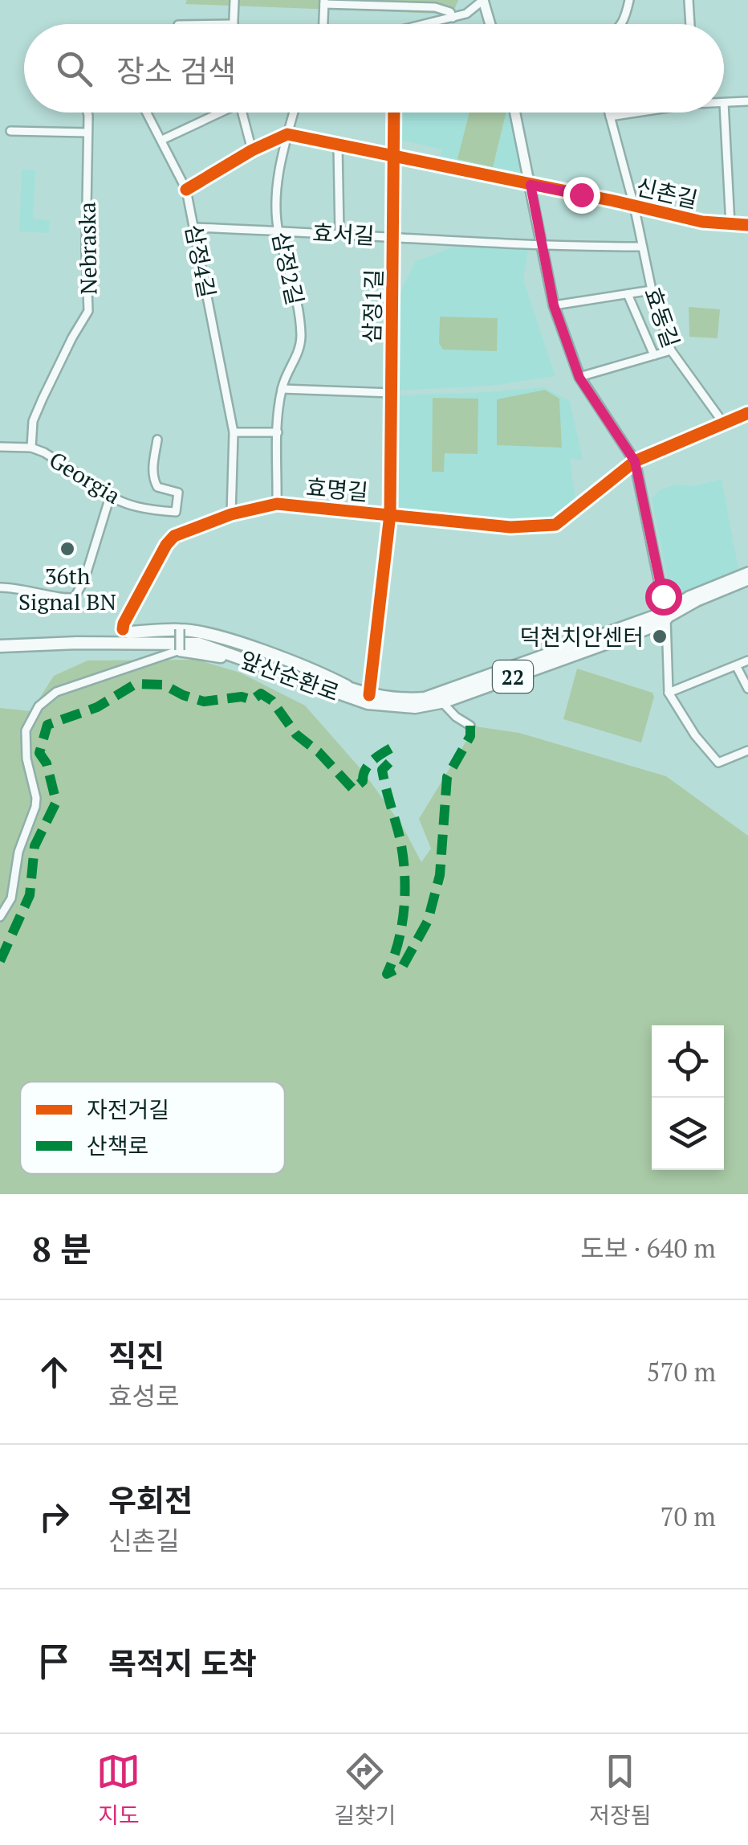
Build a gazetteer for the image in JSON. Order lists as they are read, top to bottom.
{
  "streets": {
    "highway": ["앞산순환로", "22"],
    "street": [
      "신촌길",
      "효서길",
      "Nebraska",
      "삼정4길",
      "삼정2길",
      "삼정1길",
      "효동길",
      "Georgia",
      "효명길"
    ]
  },
  "crossings": [
    ["신촌길", "삼정2길"],
    ["신촌길", "삼정1길"],
    ["신촌길", "효동길"],
    ["효서길", "삼정4길"],
    ["효서길", "삼정2길"],
    ["효서길", "삼정1길"],
    ["Nebraska", "Georgia"],
    ["삼정4길", "효명길"],
    ["삼정2길", "효명길"],
    ["삼정1길", "효명길"],
    ["삼정1길", "앞산순환로"],
    ["효동길", "효명길"]
  ],
  "places": ["36th Signal BN", "덕천치안센터"],
  "legend": ["자전거길", "산책로"],
  "page": {
    "search": "장소 검색",
    "heading": ["8 분", "도보 · 640 m"],
    "list": [
      ["직진", "효성로", "570 m"],
      ["우회전", "신촌길", "70 m"],
      "목적지 도착"
    ],
    "nav": ["지도", "길찾기", "저장됨"]
  }
}
